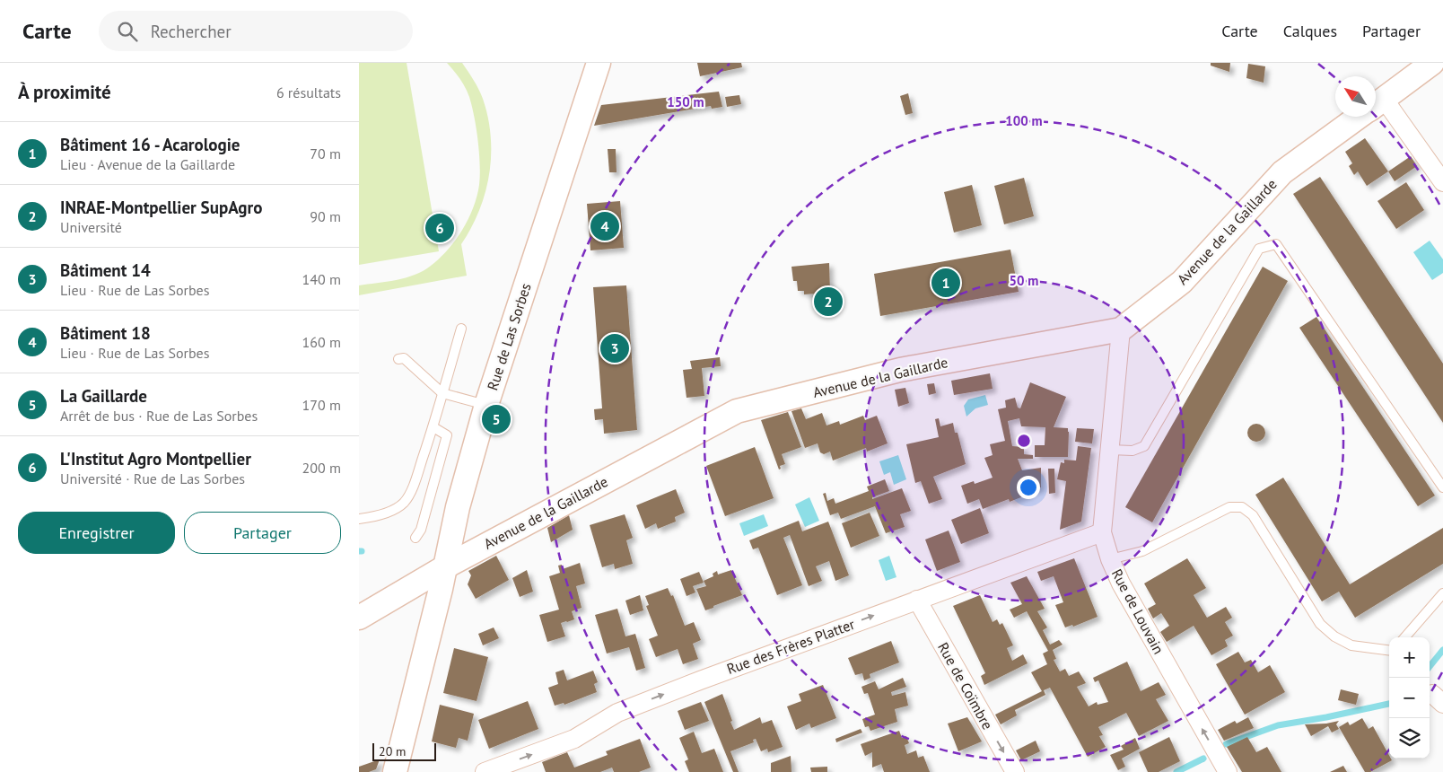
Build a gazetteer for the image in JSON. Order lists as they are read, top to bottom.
{
  "streets": {
    "street": [
      "Avenue de la Gaillarde",
      "Rue de Las Sorbes",
      "Rue de Louvain",
      "Rue des Frères Platter",
      "Rue de Coïmbre"
    ]
  },
  "crossings": [
    ["Avenue de la Gaillarde", "Rue de Las Sorbes"],
    ["Avenue de la Gaillarde", "Rue de Louvain"],
    ["Rue de Louvain", "Rue des Frères Platter"],
    ["Rue des Frères Platter", "Rue de Coïmbre"]
  ],
  "one_way": ["Rue de Louvain", "Rue des Frères Platter", "Rue de Coïmbre"],
  "scale_bar": "20 m",
  "north": "top left",
  "page": {
    "header": "Carte",
    "search": "Rechercher",
    "nav": ["Carte", "Calques", "Partager"],
    "heading": ["À proximité", "6 résultats"],
    "list": [
      {
        "mark": "1",
        "name": "Bâtiment 16 - Acarologie",
        "note": "Lieu · Avenue de la Gaillarde",
        "value": "70 m"
      },
      {
        "mark": "2",
        "name": "INRAE-Montpellier SupAgro",
        "note": "Université",
        "value": "90 m"
      },
      {
        "mark": "3",
        "name": "Bâtiment 14",
        "note": "Lieu · Rue de Las Sorbes",
        "value": "140 m"
      },
      {
        "mark": "4",
        "name": "Bâtiment 18",
        "note": "Lieu · Rue de Las Sorbes",
        "value": "160 m"
      },
      {
        "mark": "5",
        "name": "La Gaillarde",
        "note": "Arrêt de bus · Rue de Las Sorbes",
        "value": "170 m"
      },
      {
        "mark": "6",
        "name": "L'Institut Agro Montpellier",
        "note": "Université · Rue de Las Sorbes",
        "value": "200 m"
      }
    ],
    "pins": [
      "4",
      "6",
      "1",
      "2",
      "3",
      "5"
    ],
    "buttons": ["Enregistrer", "Partager"],
    "map_buttons": ["+", "−"],
    "scale": "20 m"
  },
  "rings": ["150 m", "100 m", "50 m"]
}
